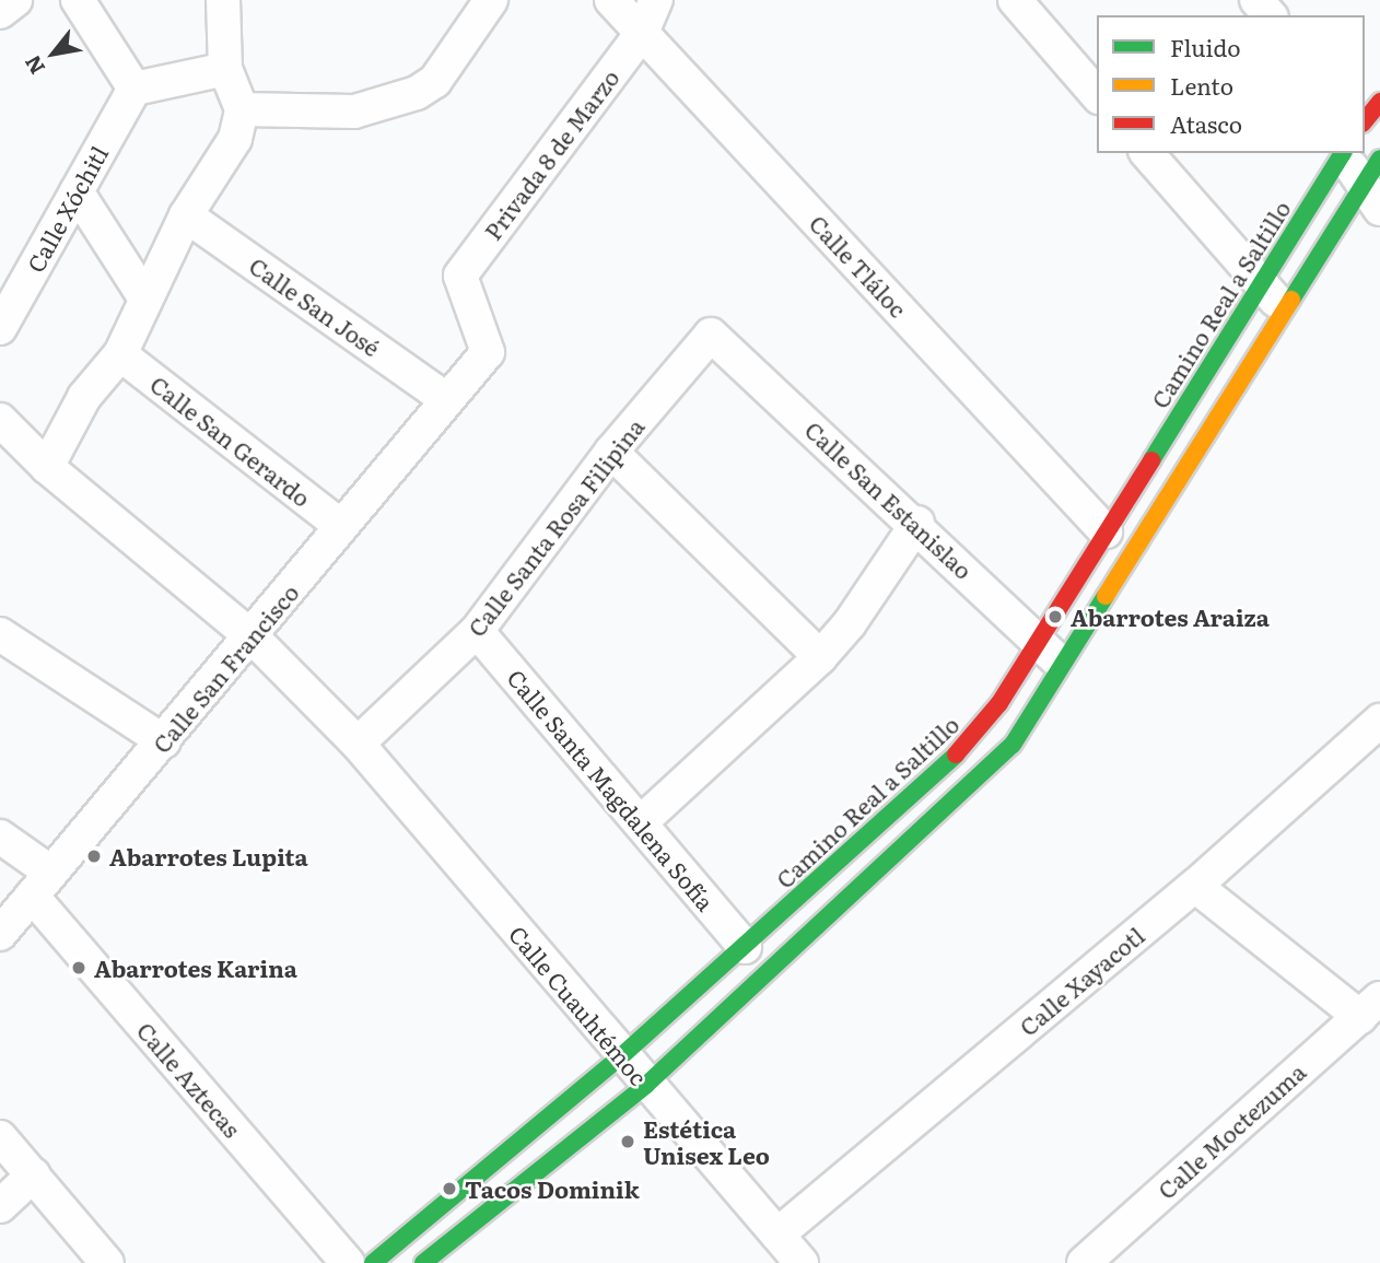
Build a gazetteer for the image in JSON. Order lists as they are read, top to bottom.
{
  "streets": {
    "street": [
      "Privada 8 de Marzo",
      "Calle Xóchitl",
      "Calle Tláloc",
      "Camino Real a Saltillo",
      "Calle San José",
      "Calle San Gerardo",
      "Calle San Estanislao",
      "Calle Santa Rosa Filipina",
      "Calle San Francisco",
      "Calle Santa Magdalena Sofía",
      "Calle Xayacotl",
      "Calle Cuauhtémoc",
      "Calle Aztecas",
      "Calle Moctezuma"
    ]
  },
  "crossings": [
    ["Privada 8 de Marzo", "Calle Tláloc"],
    ["Privada 8 de Marzo", "Calle San Francisco"],
    ["Calle Tláloc", "Camino Real a Saltillo"],
    ["Camino Real a Saltillo", "Calle San Estanislao"],
    ["Camino Real a Saltillo", "Calle Santa Magdalena Sofía"],
    ["Camino Real a Saltillo", "Calle Cuauhtémoc"],
    ["Calle San José", "Calle San Francisco"],
    ["Calle San Gerardo", "Calle San Francisco"],
    ["Calle San Estanislao", "Calle Santa Rosa Filipina"],
    ["Calle Santa Rosa Filipina", "Calle Santa Magdalena Sofía"],
    ["Calle Santa Rosa Filipina", "Calle Cuauhtémoc"],
    ["Calle San Francisco", "Calle Cuauhtémoc"],
    ["Calle San Francisco", "Calle Aztecas"],
    ["Calle Xayacotl", "Calle Cuauhtémoc"]
  ],
  "places": [
    "Abarrotes Araiza",
    "Abarrotes Lupita",
    "Abarrotes Karina",
    "Estética Unisex Leo",
    "Tacos Dominik"
  ],
  "legend": ["Fluido", "Lento", "Atasco"],
  "north": "bottom left"
}
